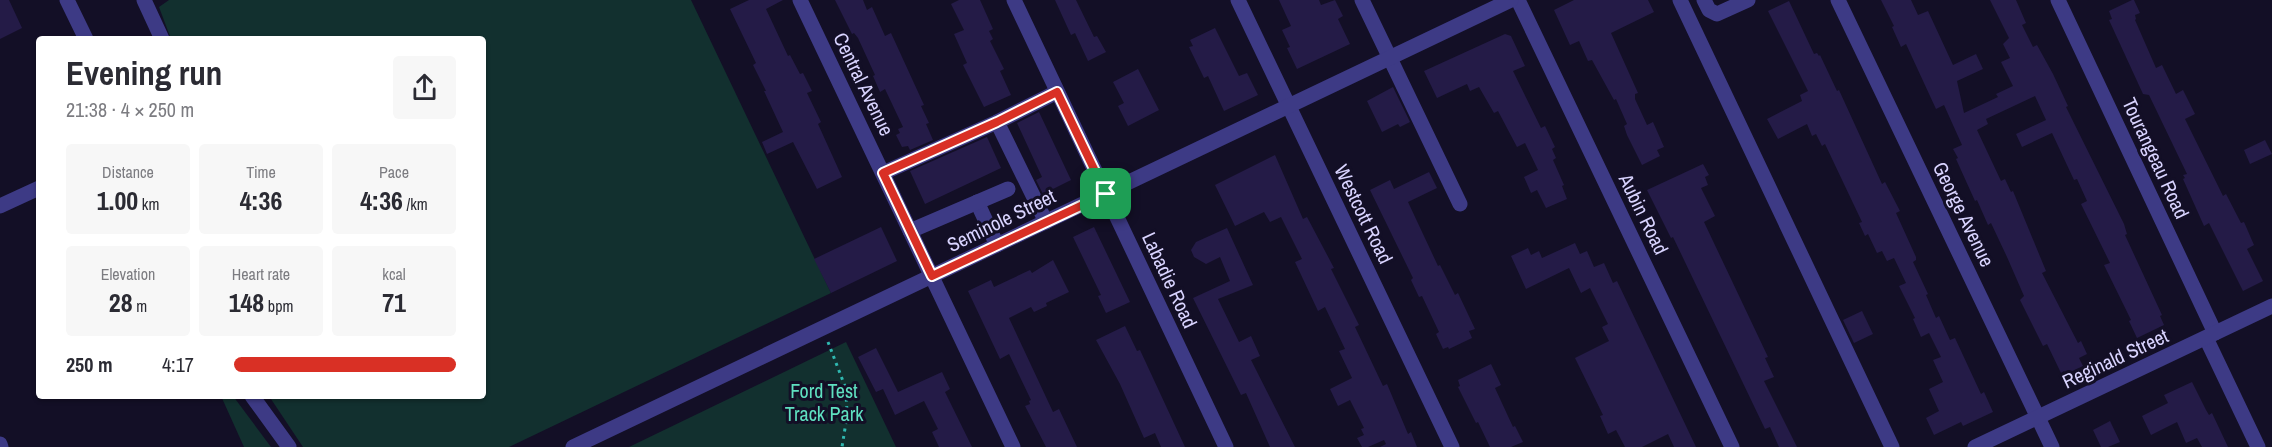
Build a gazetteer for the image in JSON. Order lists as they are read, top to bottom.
{
  "streets": {
    "street": [
      "Central Avenue",
      "Tourangeau Road",
      "Westcott Road",
      "Aubin Road",
      "George Avenue",
      "Seminole Street",
      "Labadie Road",
      "Reginald Street"
    ]
  },
  "crossings": [
    ["Central Avenue", "Seminole Street"],
    ["Tourangeau Road", "Reginald Street"],
    ["Westcott Road", "Seminole Street"],
    ["George Avenue", "Reginald Street"],
    ["Seminole Street", "Labadie Road"]
  ],
  "parks": ["Ford Test Track Park"],
  "page": {
    "heading": ["Evening run", "21:38 · 4 × 250 m"],
    "stats": [
      ["Distance", "1.00 km"],
      ["Time", "4:36"],
      ["Pace", "4:36 /km"],
      ["Elevation", "28 m"],
      ["Heart rate", "148 bpm"],
      ["kcal", "71"]
    ],
    "list": [
      {
        "name": "250 m",
        "note": "4:17"
      }
    ]
  }
}
